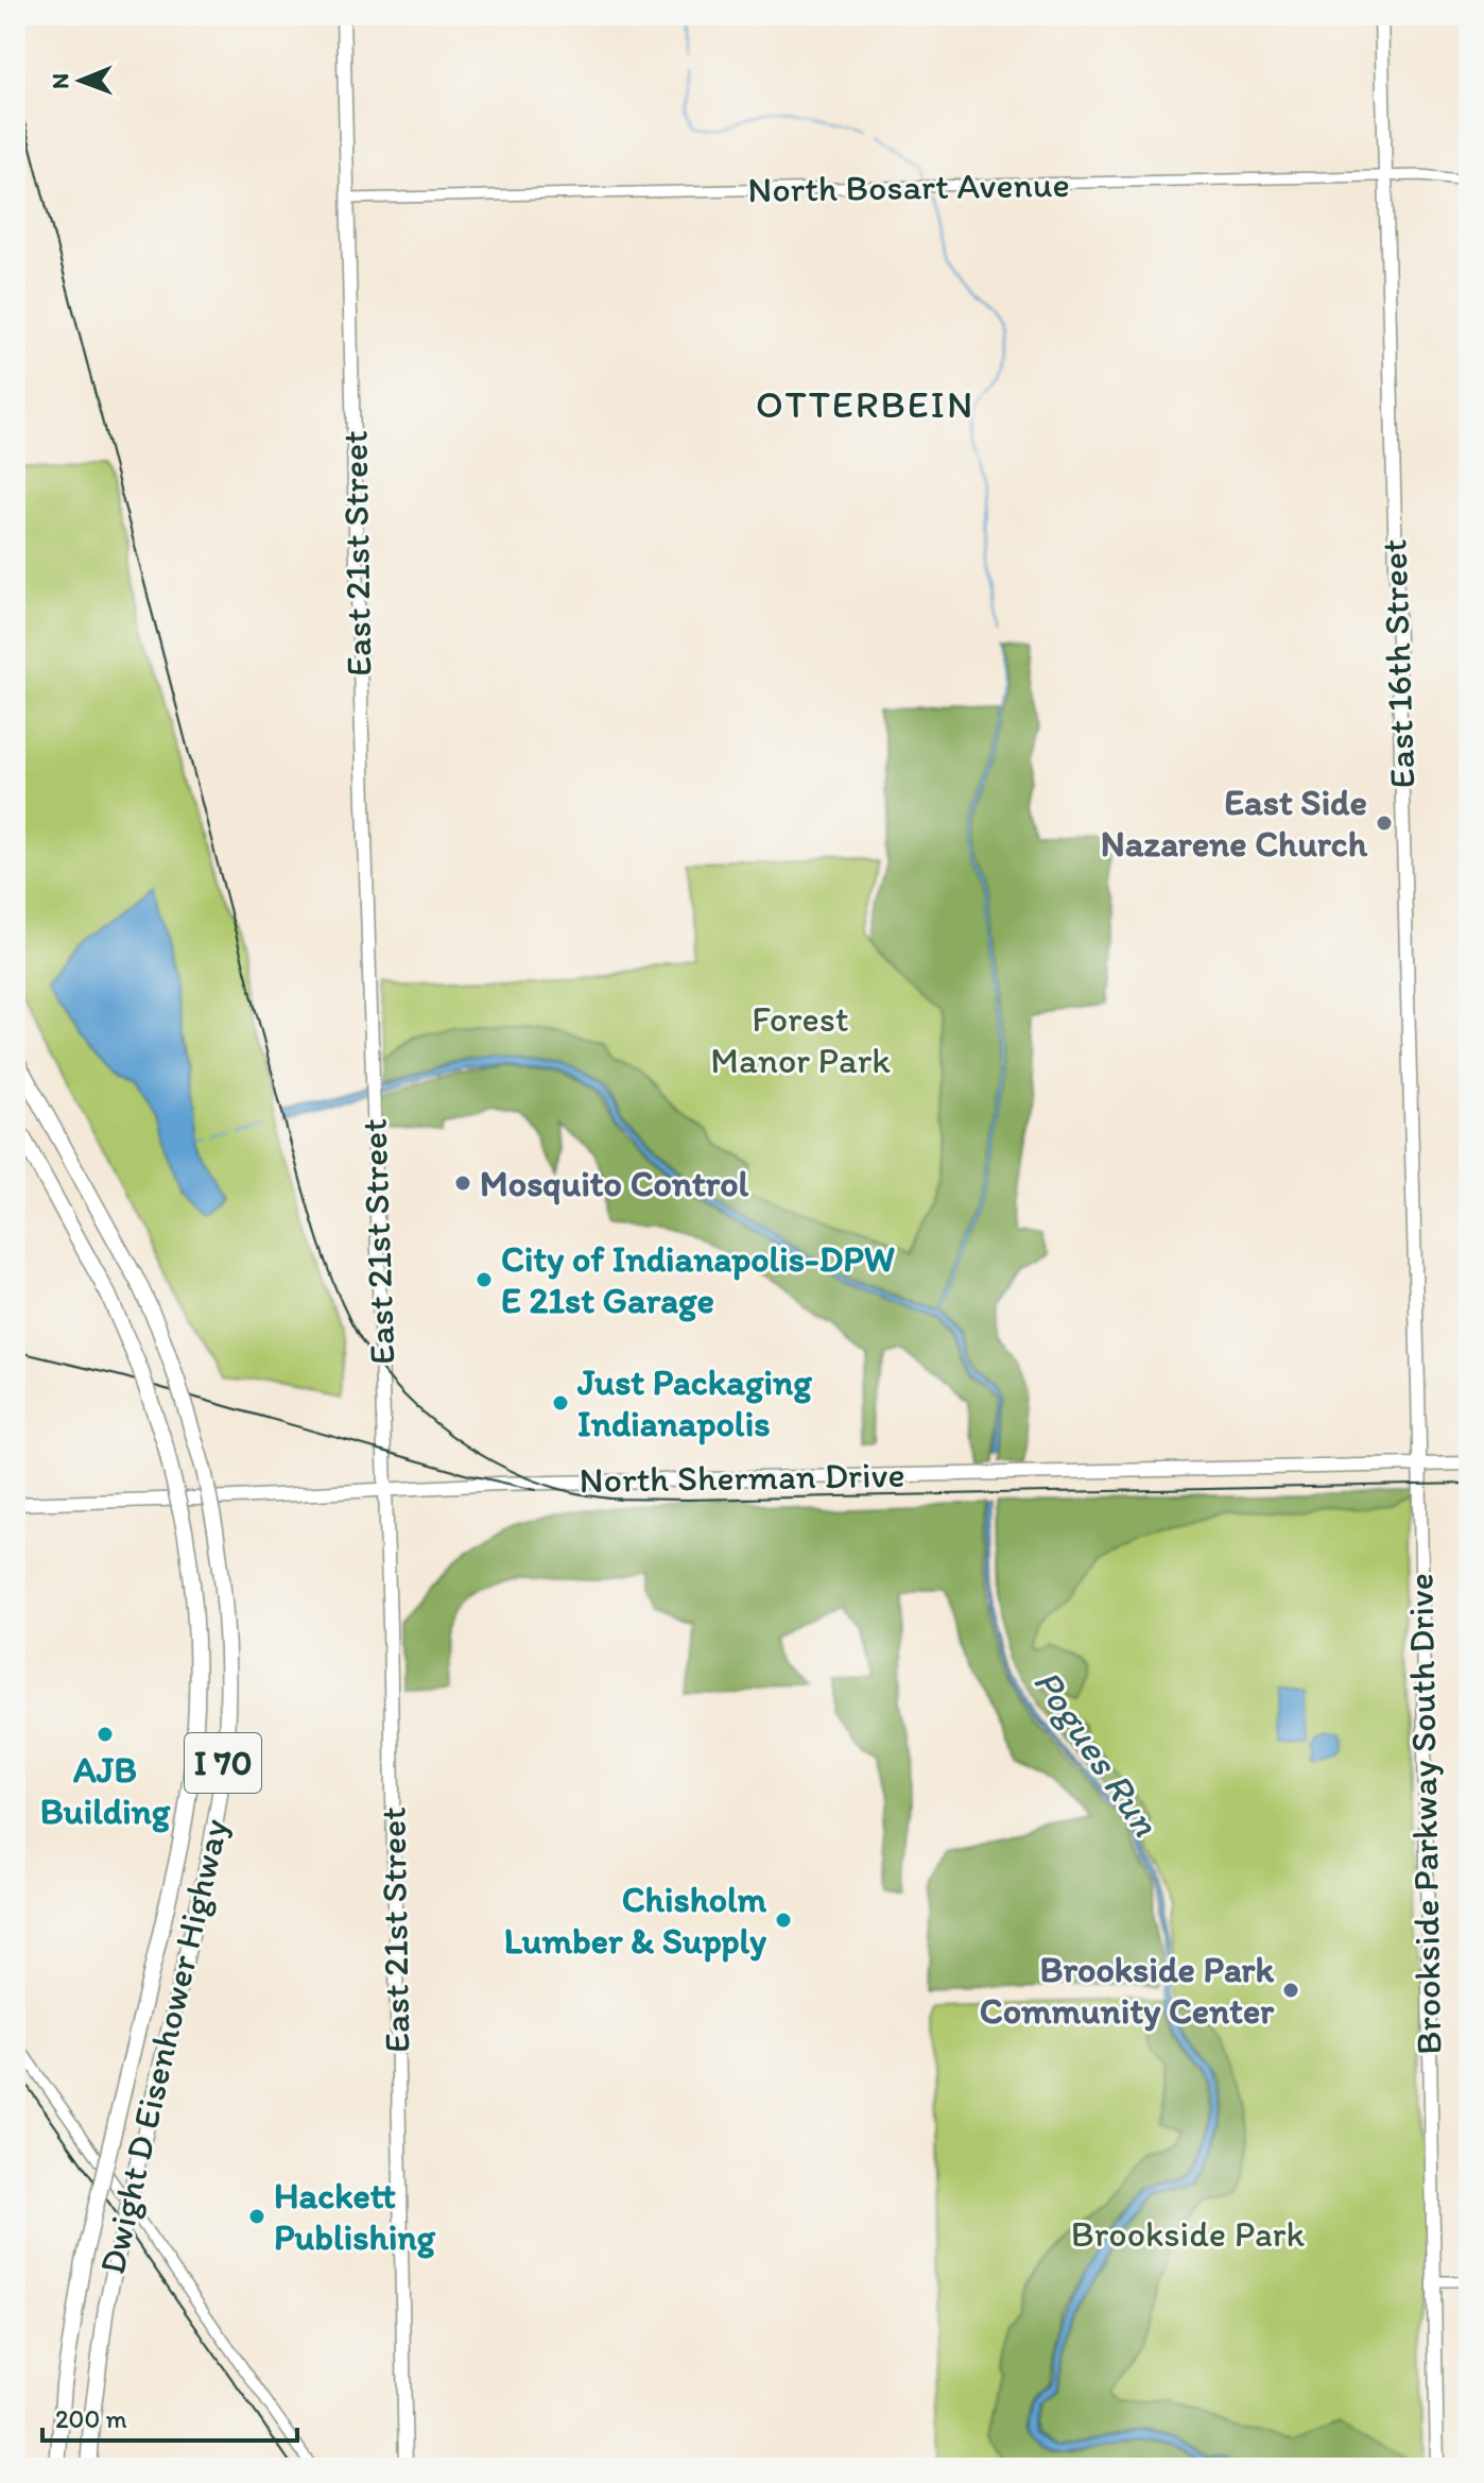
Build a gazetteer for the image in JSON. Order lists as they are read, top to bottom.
{
  "streets": {
    "highway": ["I 70", "Dwight D Eisenhower Highway"],
    "main road": [
      "East 21st Street",
      "East 16th Street",
      "North Sherman Drive",
      "Brookside Parkway South Drive"
    ],
    "street": ["North Bosart Avenue"]
  },
  "crossings": [
    ["North Bosart Avenue", "East 21st Street"],
    ["North Bosart Avenue", "East 16th Street"],
    ["East 21st Street", "North Sherman Drive"],
    ["East 16th Street", "North Sherman Drive"],
    ["East 16th Street", "Brookside Parkway South Drive"],
    ["North Sherman Drive", "Brookside Parkway South Drive"]
  ],
  "districts": ["OTTERBEIN"],
  "water": ["Pogues Run"],
  "parks": ["Forest Manor Park", "Brookside Park"],
  "places": [
    "East Side Nazarene Church",
    "Mosquito Control",
    "City of Indianapolis-DPW E 21st Garage",
    "Just Packaging Indianapolis",
    "AJB Building",
    "Chisholm Lumber & Supply",
    "Brookside Park Community Center",
    "Hackett Publishing"
  ],
  "scale_bar": "200 m",
  "north": "left"
}
